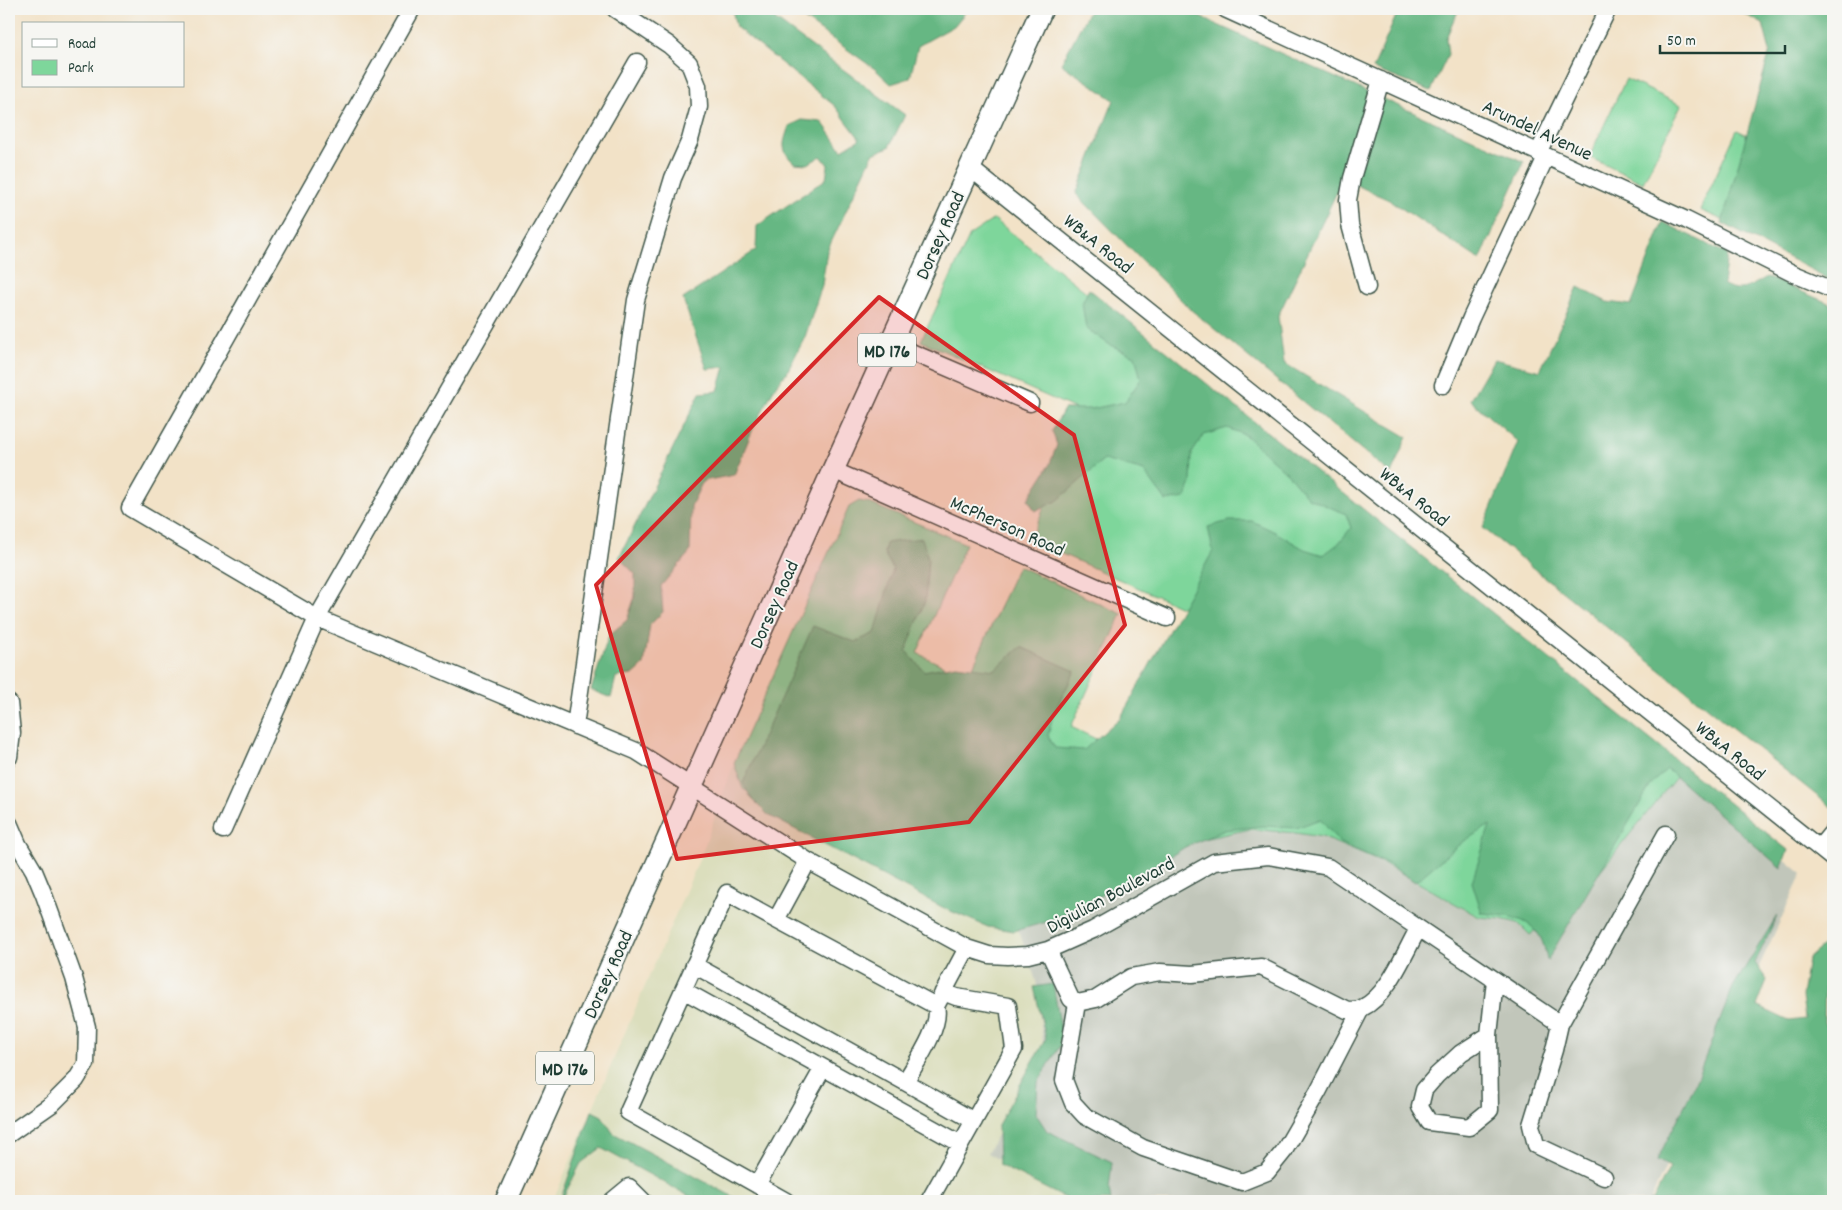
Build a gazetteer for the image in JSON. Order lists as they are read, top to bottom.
{
  "streets": {
    "main road": ["Dorsey Road", "MD 176"],
    "street": [
      "Arundel Avenue",
      "WB&A Road",
      "McPherson Road",
      "Digiulian Boulevard"
    ]
  },
  "crossings": [
    ["Dorsey Road", "WB&A Road"],
    ["Dorsey Road", "McPherson Road"],
    ["Dorsey Road", "Digiulian Boulevard"]
  ],
  "legend": ["Road", "Park"],
  "scale_bar": "50 m"
}
